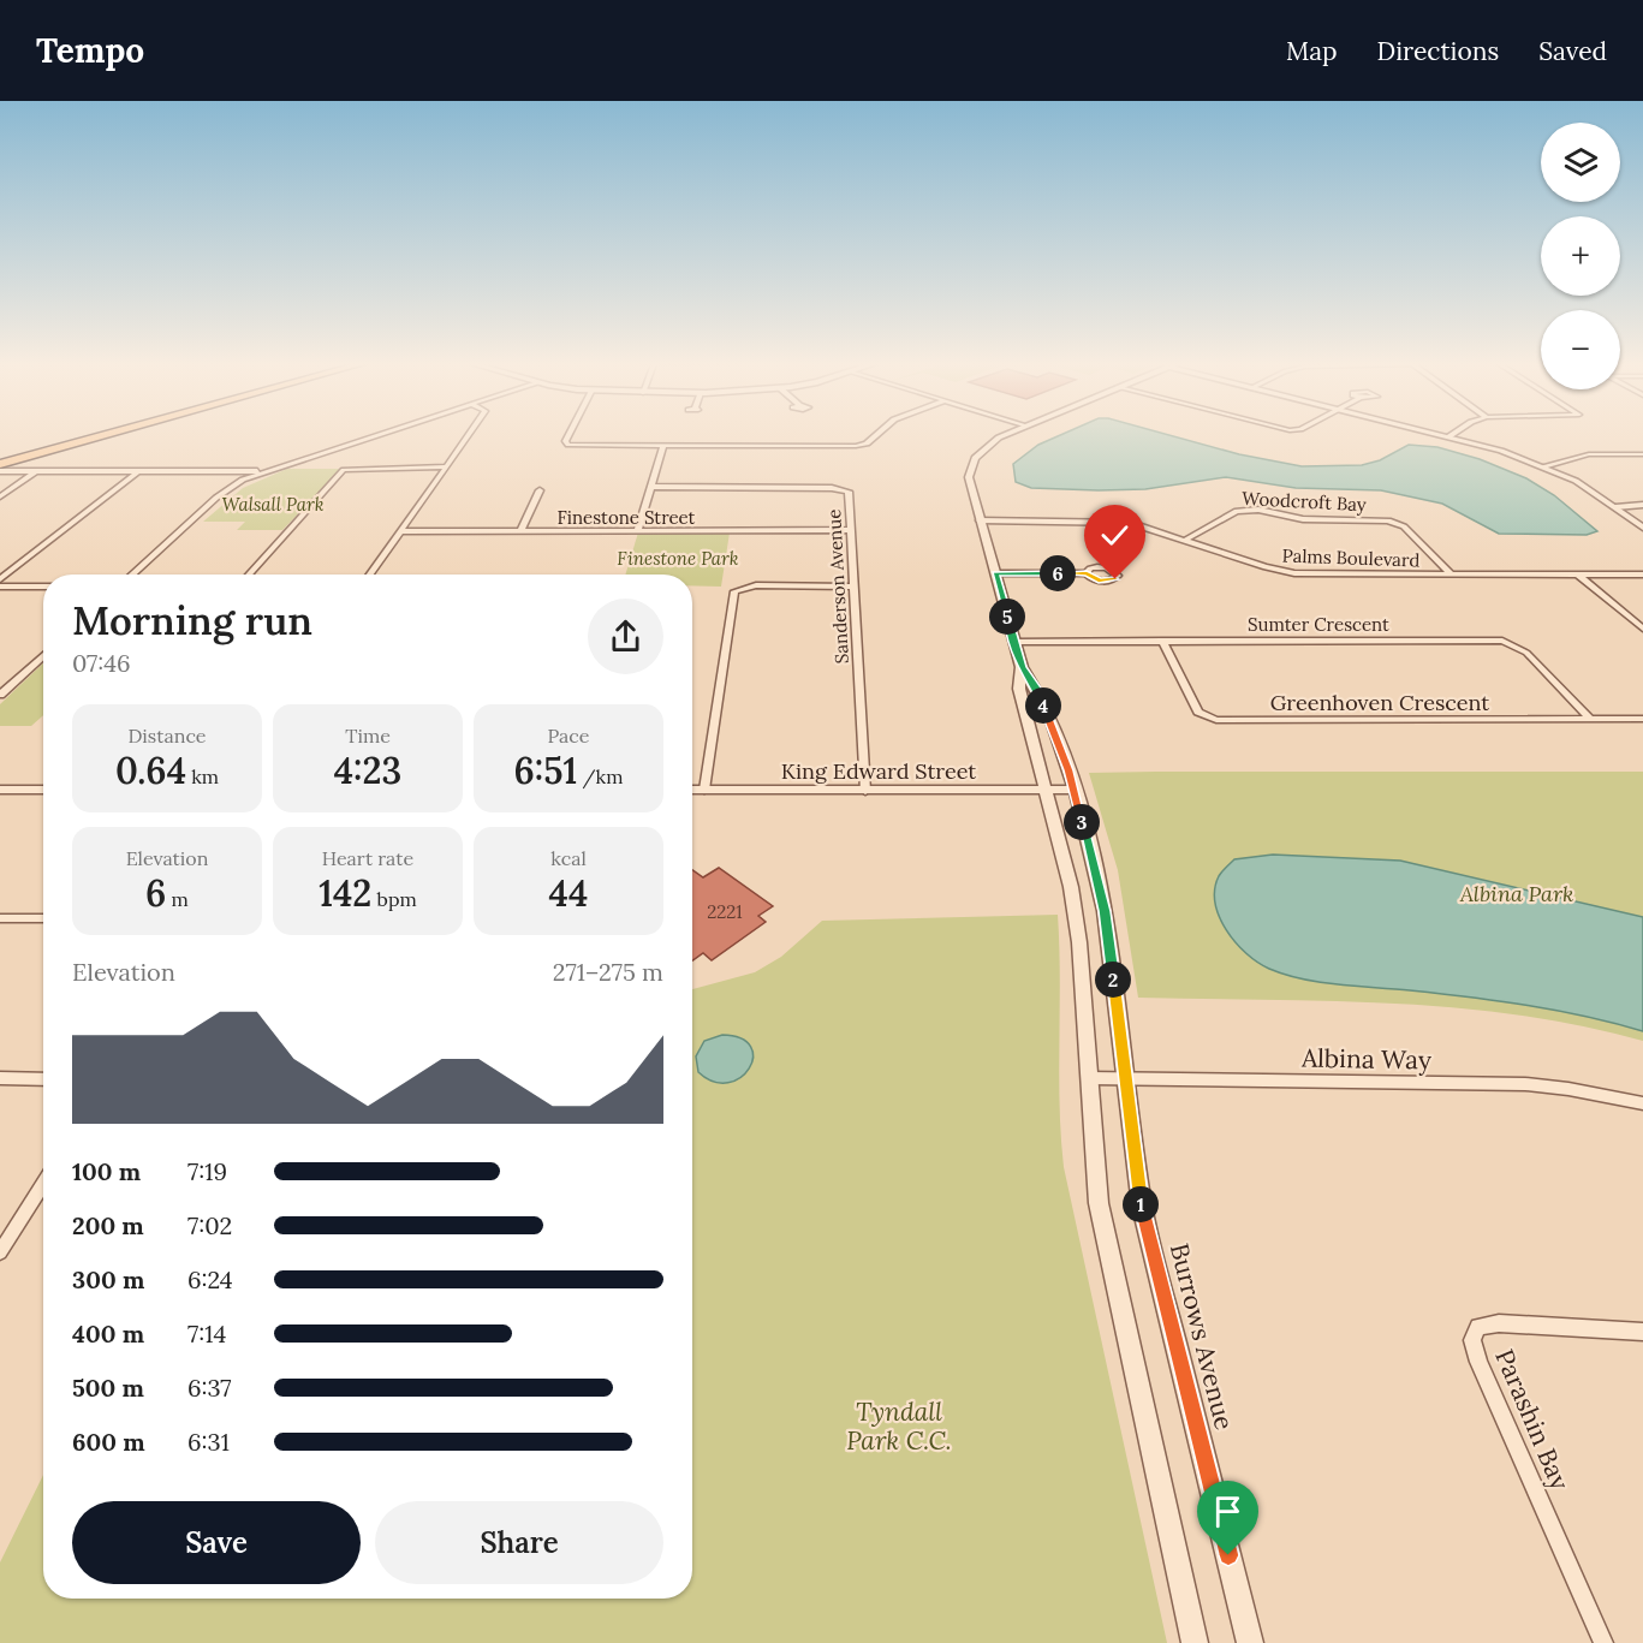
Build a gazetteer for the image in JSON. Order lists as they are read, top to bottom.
{
  "streets": {
    "street": [
      "Woodcroft Bay",
      "Finestone Street",
      "Palms Boulevard",
      "Sanderson Avenue",
      "Sumter Crescent",
      "Greenhoven Crescent",
      "King Edward Street",
      "Albina Way",
      "Burrows Avenue",
      "Parashin Bay"
    ]
  },
  "crossings": [
    ["Woodcroft Bay", "Palms Boulevard"],
    ["Finestone Street", "Sanderson Avenue"],
    ["Palms Boulevard", "Burrows Avenue"],
    ["Sanderson Avenue", "King Edward Street"],
    ["Sumter Crescent", "Greenhoven Crescent"],
    ["Sumter Crescent", "Burrows Avenue"],
    ["King Edward Street", "Burrows Avenue"],
    ["Albina Way", "Burrows Avenue"]
  ],
  "parks": [
    "Walsall Park",
    "Finestone Park",
    "Albina Park",
    "Tyndall Park C.C."
  ],
  "house_numbers": ["2221"],
  "page": {
    "header": "Tempo",
    "nav": ["Map", "Directions", "Saved"],
    "map_buttons": ["+", "−"],
    "pins": [
      "6",
      "5",
      "4",
      "3",
      "2",
      "1"
    ],
    "heading": ["Morning run", "07:46"],
    "stats": [
      ["Distance", "0.64 km"],
      ["Time", "4:23"],
      ["Pace", "6:51 /km"],
      ["Elevation", "6 m"],
      ["Heart rate", "142 bpm"],
      ["kcal", "44"]
    ],
    "chart": ["Elevation", "271–275 m"],
    "list": [
      {
        "name": "100 m",
        "note": "7:19"
      },
      {
        "name": "200 m",
        "note": "7:02"
      },
      {
        "name": "300 m",
        "note": "6:24"
      },
      {
        "name": "400 m",
        "note": "7:14"
      },
      {
        "name": "500 m",
        "note": "6:37"
      },
      {
        "name": "600 m",
        "note": "6:31"
      }
    ],
    "buttons": ["Save", "Share"]
  }
}
